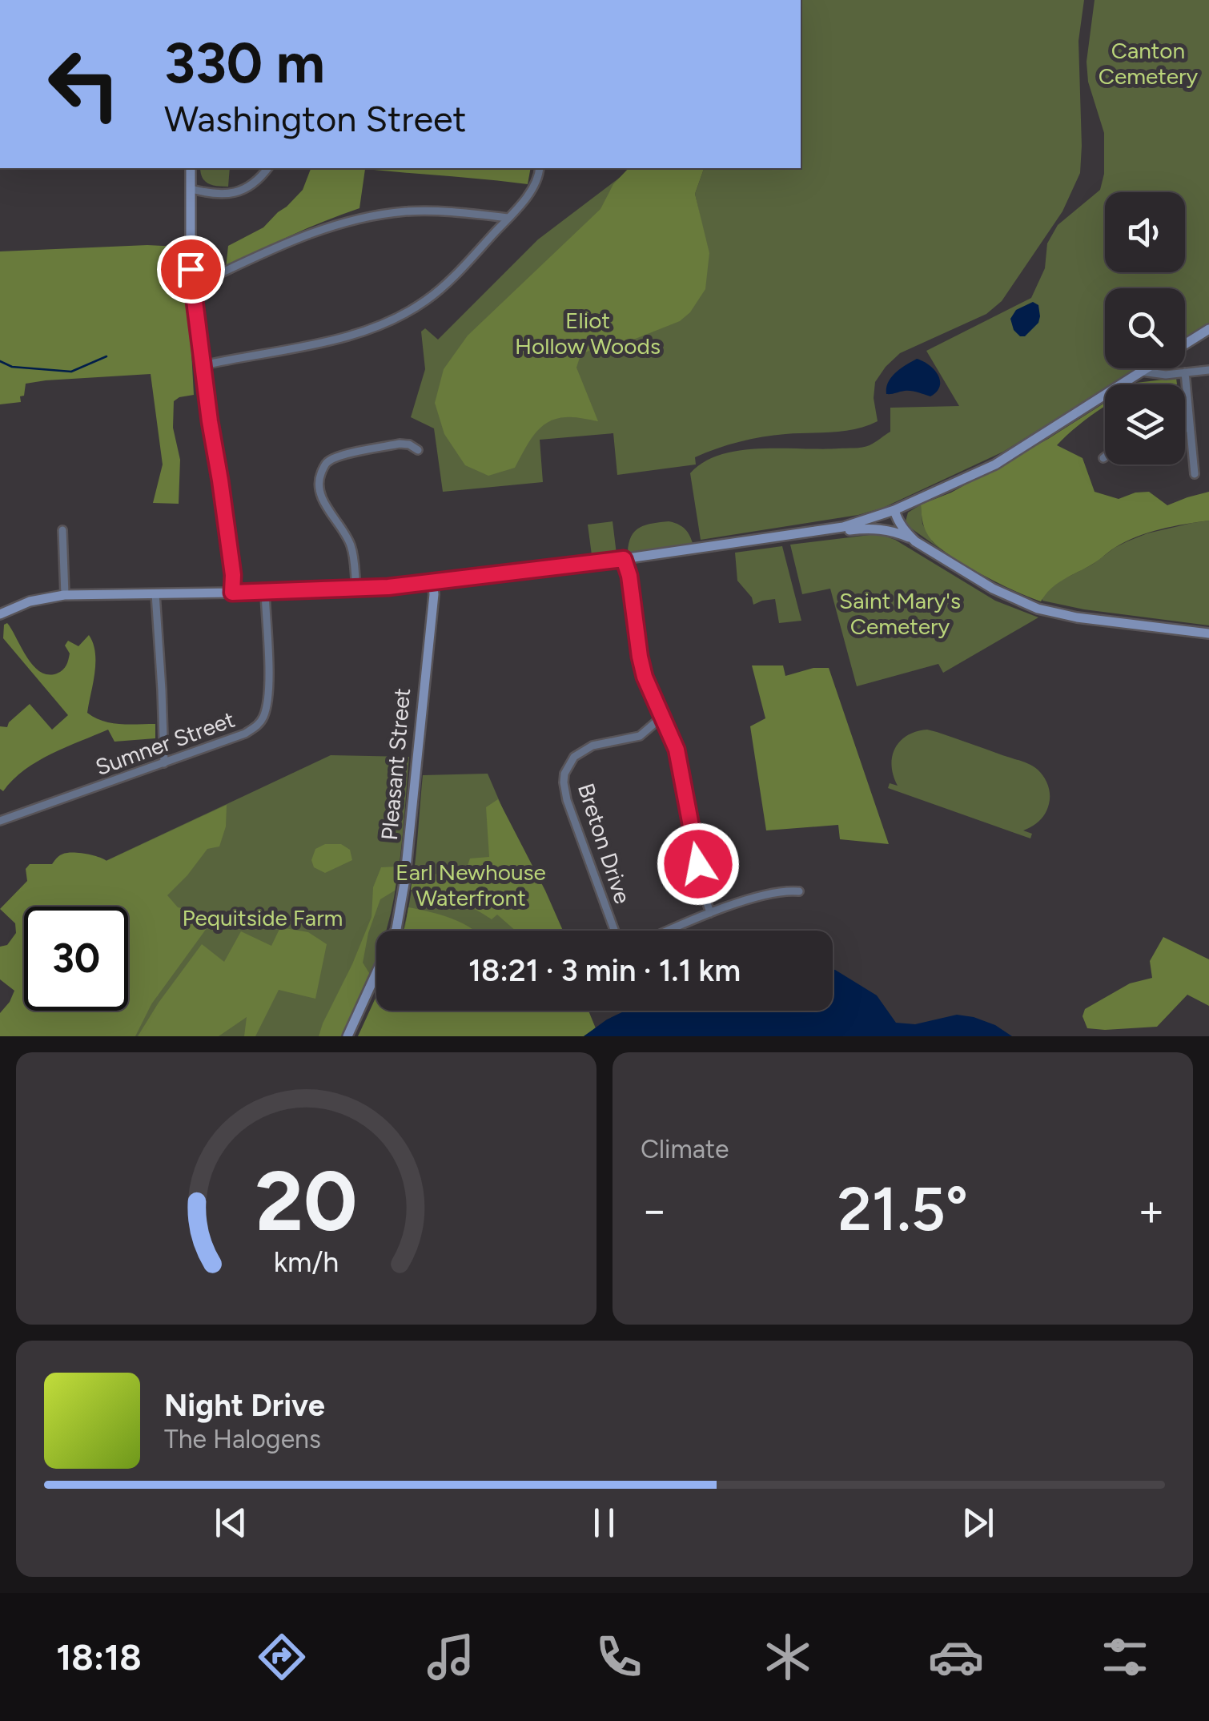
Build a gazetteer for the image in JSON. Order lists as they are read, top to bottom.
{
  "streets": {
    "main road": ["Pleasant Street"],
    "street": ["Sumner Street", "Breton Drive"]
  },
  "parks": [
    "Canton Cemetery",
    "Eliot Hollow Woods",
    "Saint Mary's Cemetery",
    "Earl Newhouse Waterfront",
    "Pequitside Farm"
  ],
  "page": {
    "turn": ["330 m", "Washington Street"],
    "limit": "30",
    "trip": "18:21 · 3 min · 1.1 km",
    "tile": "Climate",
    "heat": ["−", "21.5°", "+"],
    "song": ["Night Drive", "The Halogens"],
    "tabs": "18:18",
    "gauge": ["20", "km/h"]
  }
}
